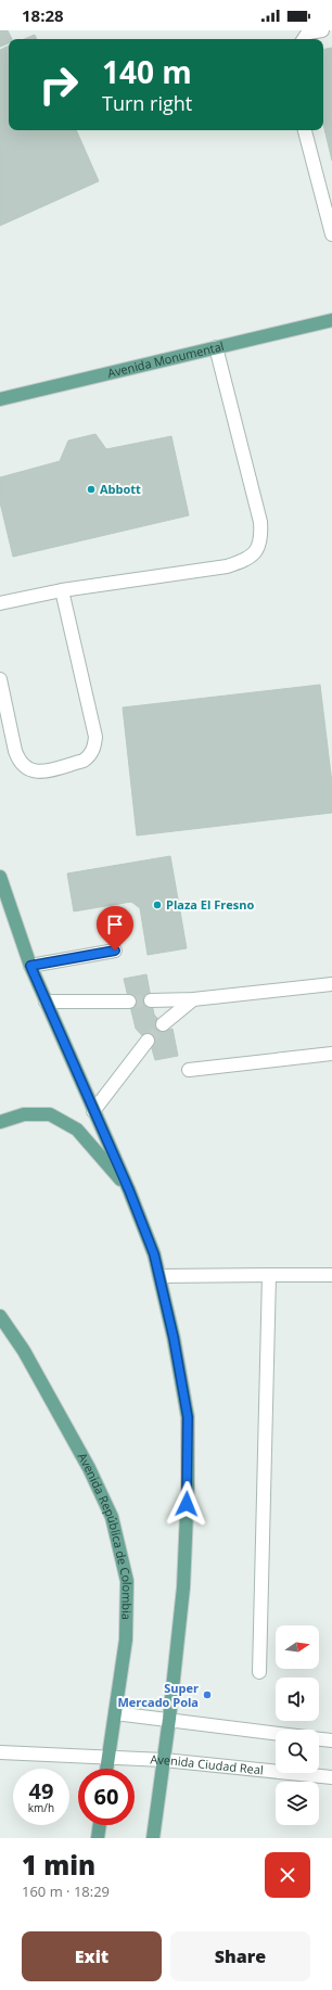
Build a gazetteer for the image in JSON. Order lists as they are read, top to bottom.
{
  "streets": {
    "main road": ["Avenida Monumental", "Avenida República de Colombia"],
    "street": ["Avenida Ciudad Real"]
  },
  "crossings": [
    ["Avenida República de Colombia", "Avenida Ciudad Real"]
  ],
  "places": ["Abbott", "Plaza El Fresno", "Super Mercado Pola"],
  "north": "right",
  "page": {
    "status": "18:28",
    "turn": ["140 m", "Turn right"],
    "speed": "49 km/h",
    "limit": "60",
    "heading": ["1 min", "160 m · 18:29"],
    "buttons": ["Exit", "Share"]
  }
}
